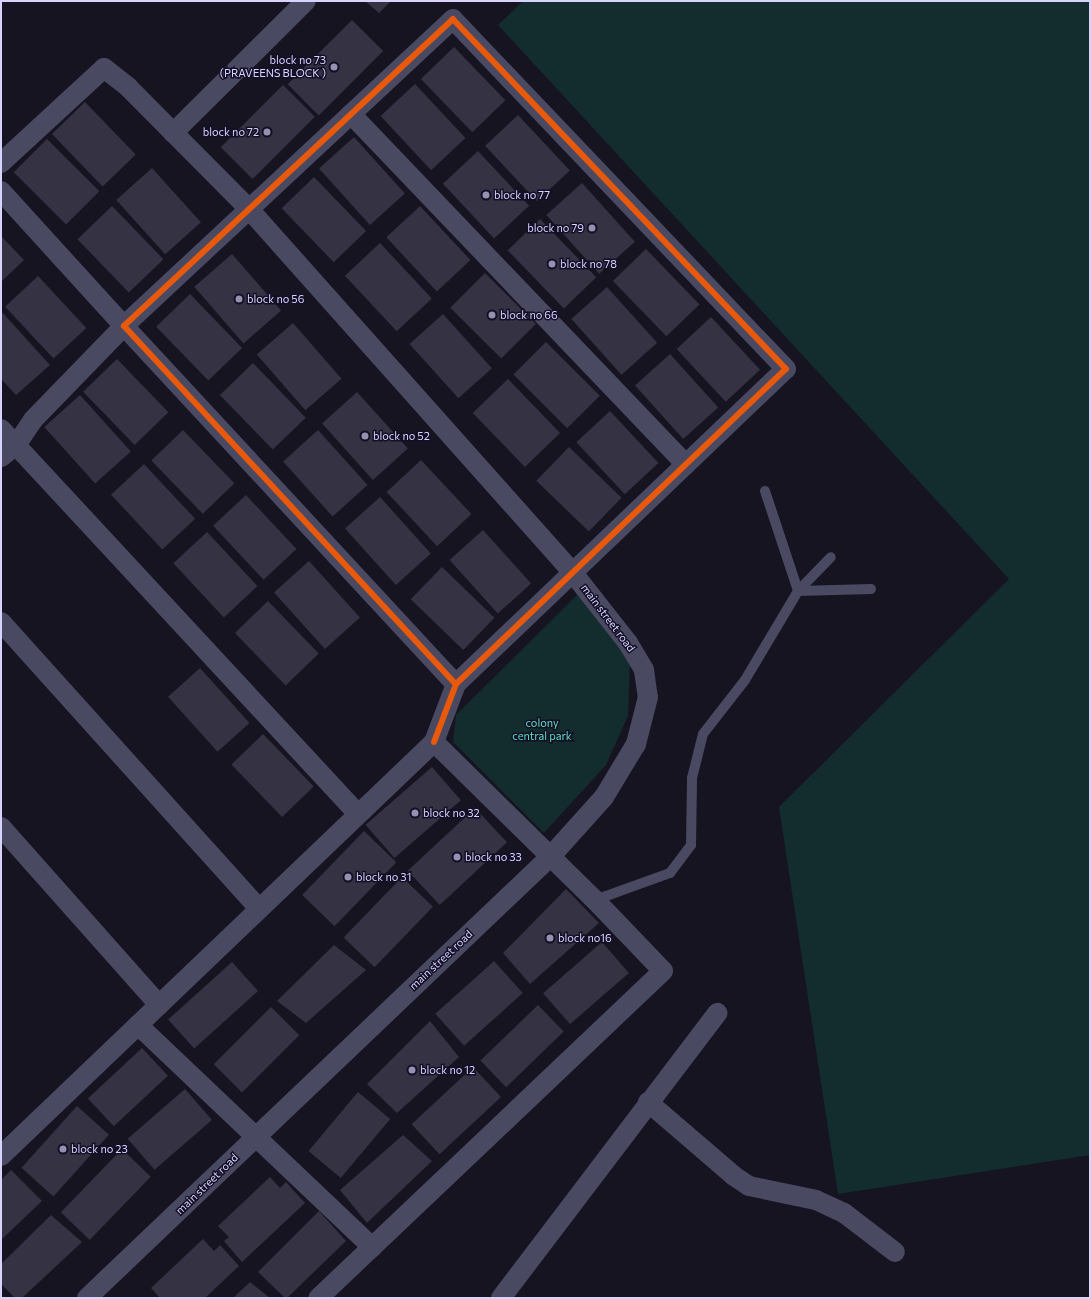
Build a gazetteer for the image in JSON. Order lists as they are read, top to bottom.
{
  "streets": {
    "street": ["main street road"]
  },
  "parks": ["colony central park"],
  "places": [
    "block no 73 (PRAVEENS BLOCK )",
    "block no 72",
    "block no 77",
    "block no 79",
    "block no 78",
    "block no 56",
    "block no 66",
    "block no 52",
    "block no 32",
    "block no 33",
    "block no 31",
    "block no16",
    "block no 12",
    "block no 23"
  ]
}
